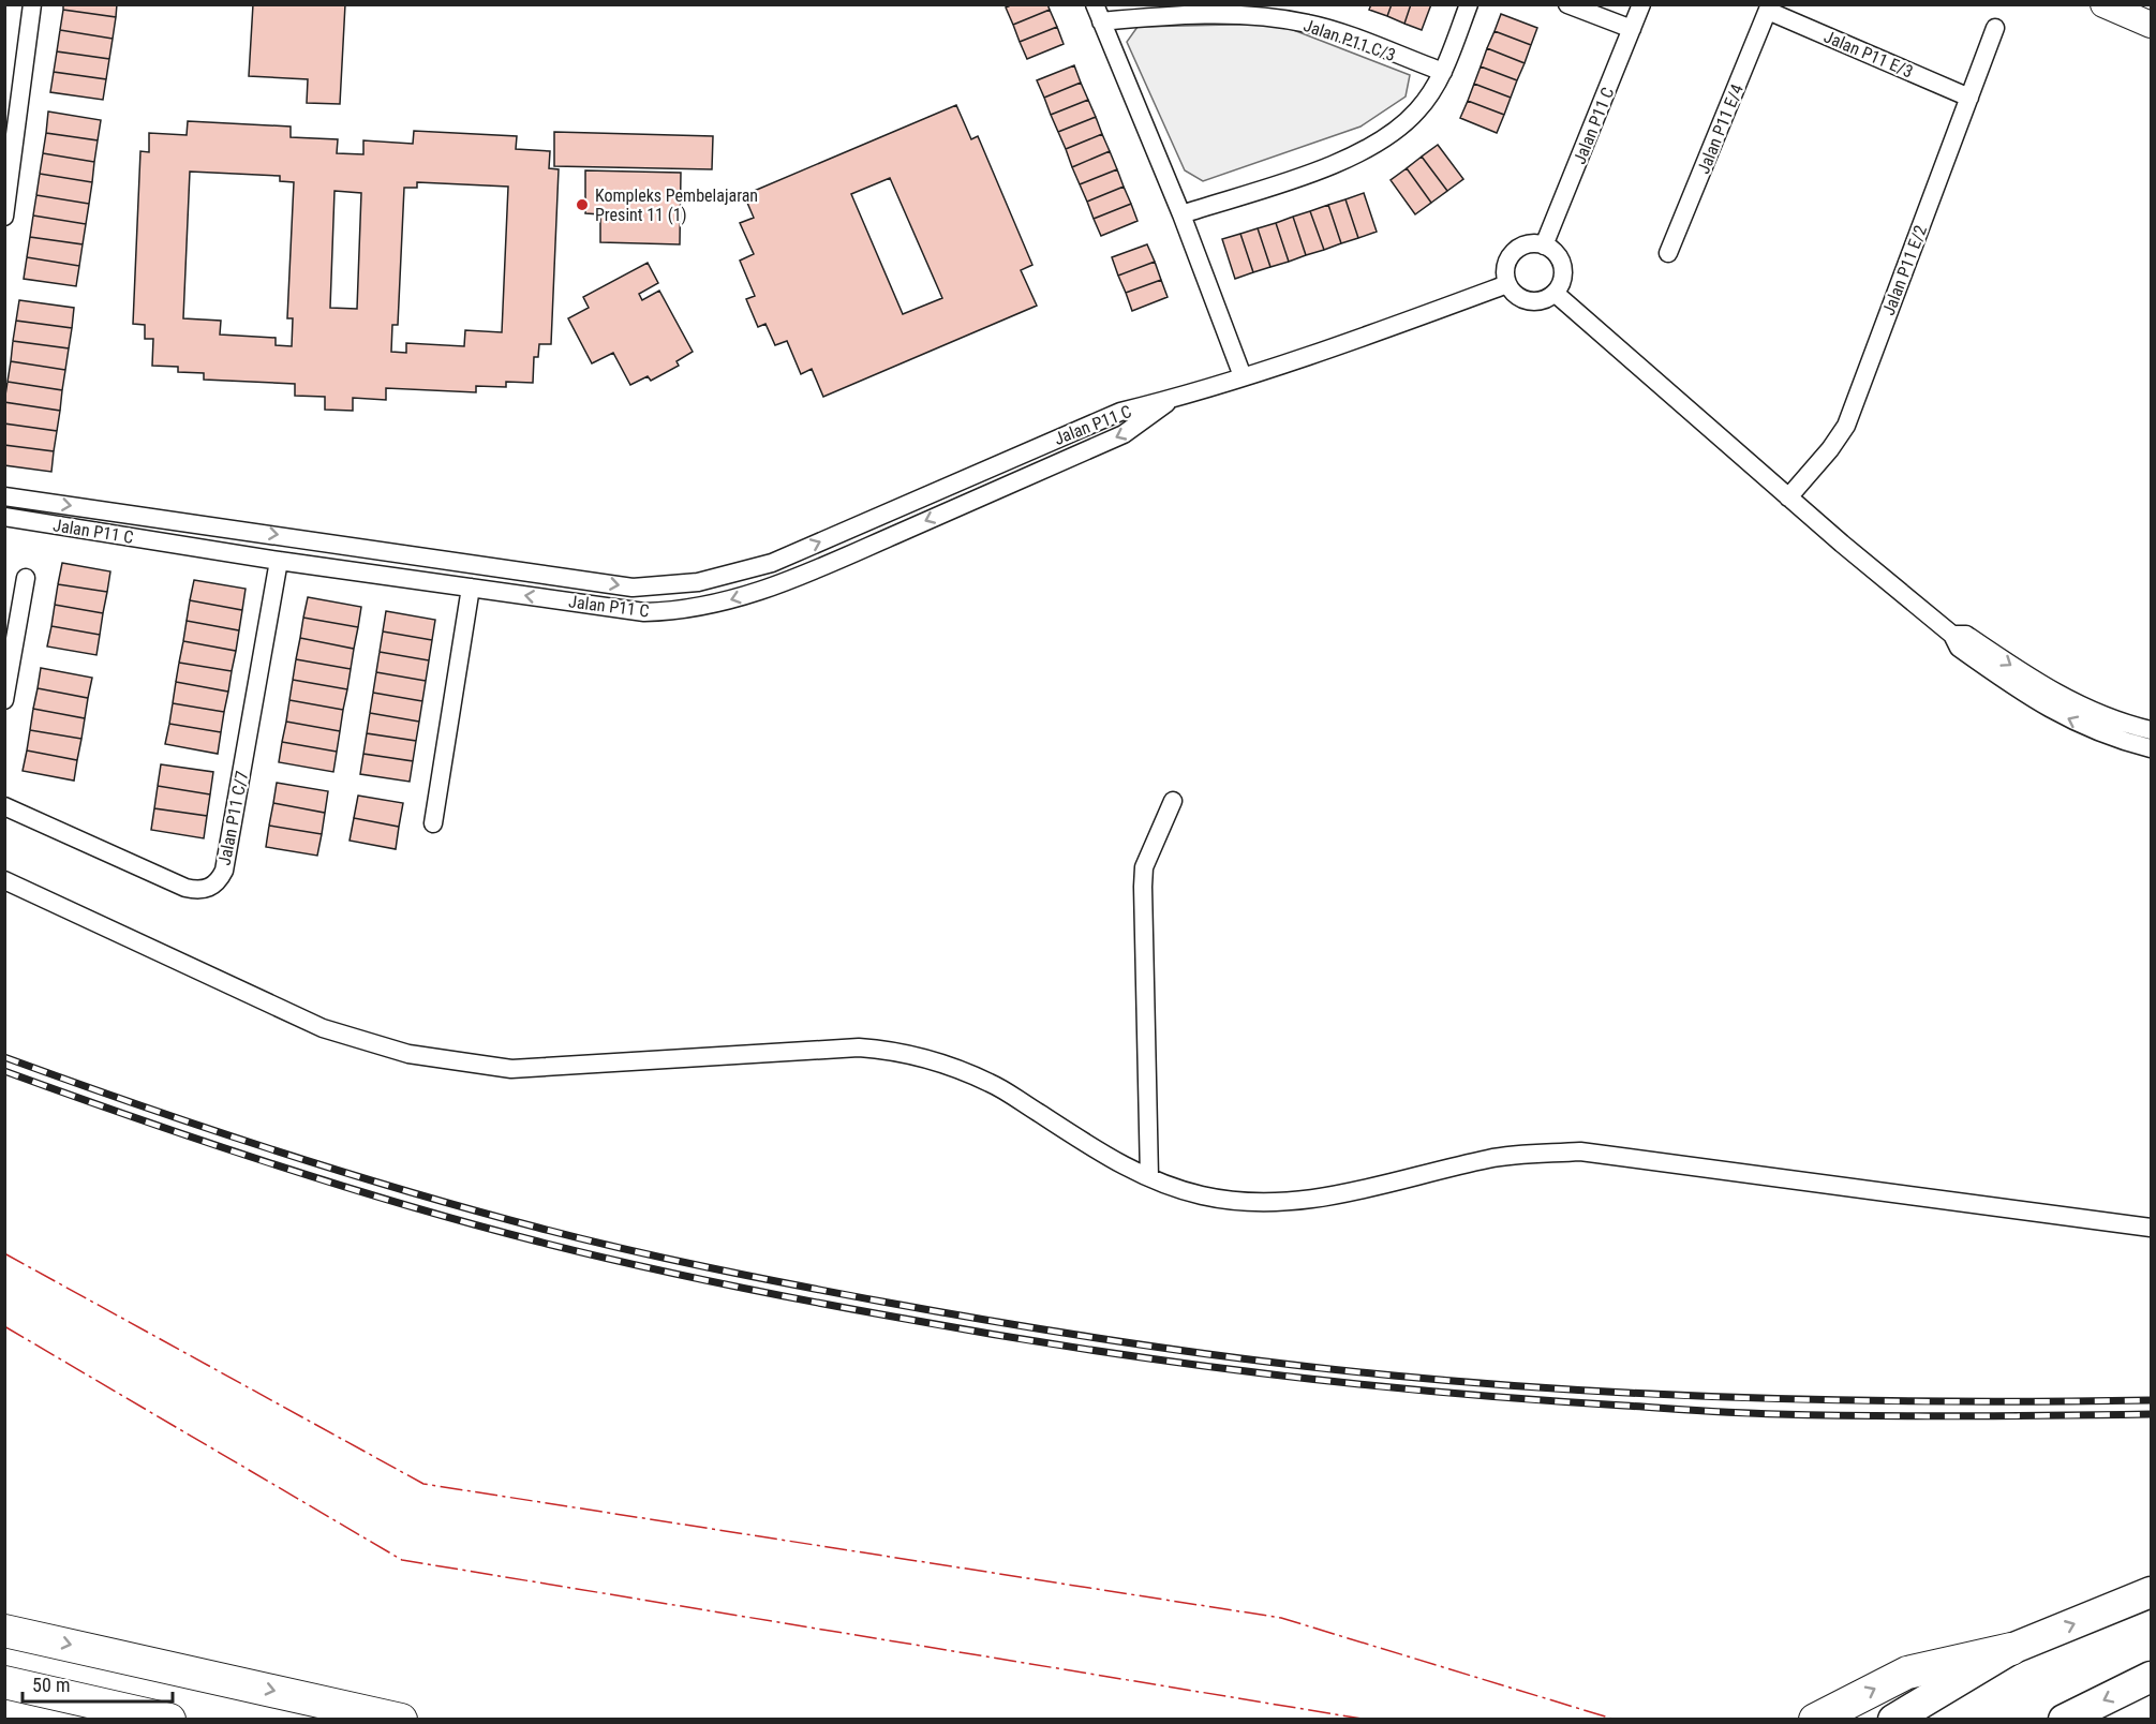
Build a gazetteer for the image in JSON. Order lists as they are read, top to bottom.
{
  "streets": {
    "street": [
      "Jalan P11 C/3",
      "Jalan P11 E/3",
      "Jalan P11 C",
      "Jalan P11 E/4",
      "Jalan P11 E/2",
      "Jalan P11 C/7"
    ]
  },
  "crossings": [
    ["Jalan P11 E/3", "Jalan P11 E/4"],
    ["Jalan P11 E/3", "Jalan P11 E/2"],
    ["Jalan P11 C", "Jalan P11 C/7"]
  ],
  "places": ["Kompleks Pembelajaran Presint 11 (1)"],
  "scale_bar": "50 m"
}
